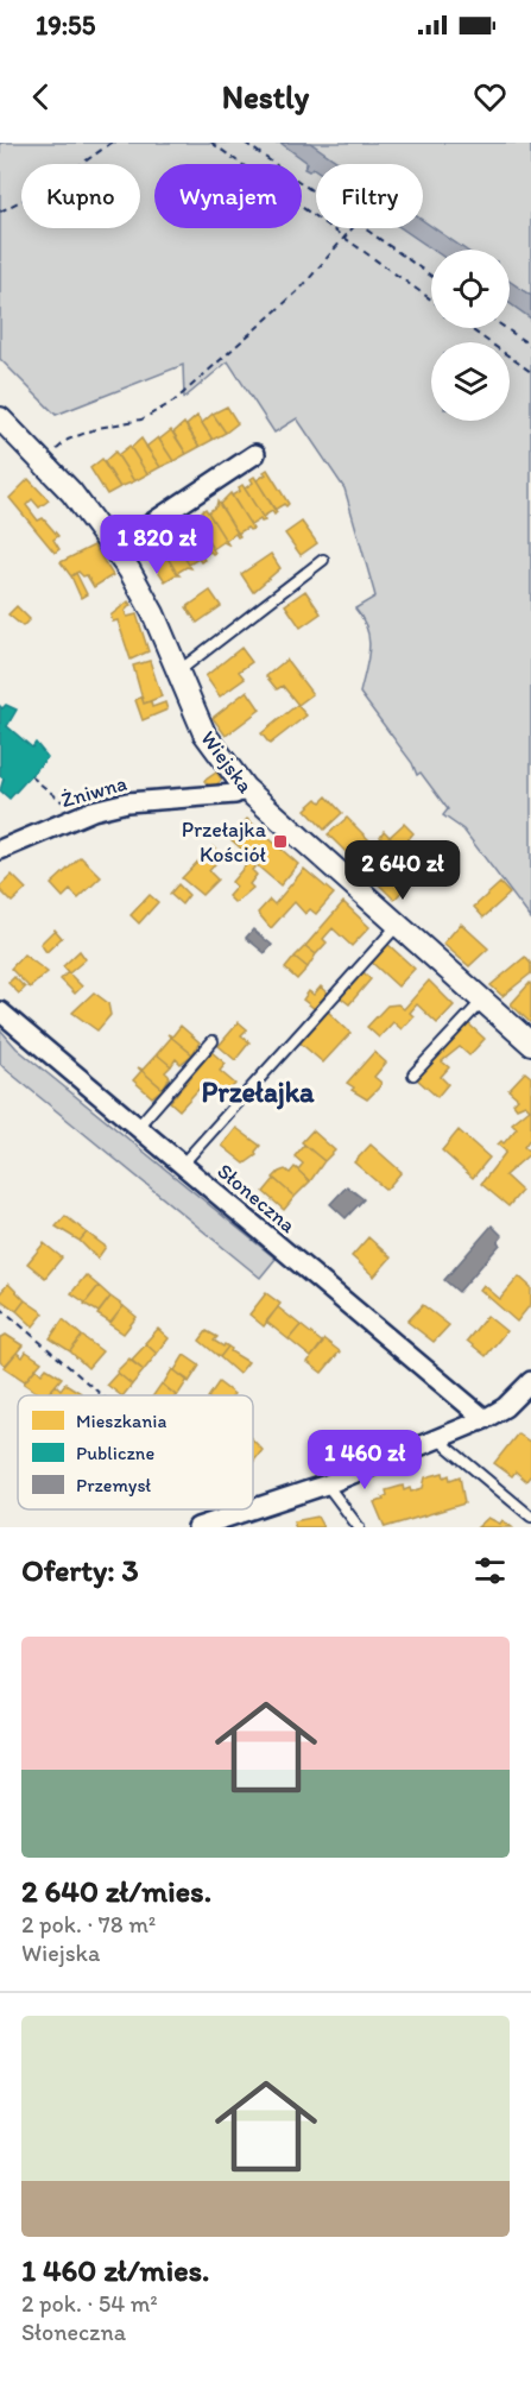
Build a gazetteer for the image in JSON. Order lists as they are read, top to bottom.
{
  "streets": {
    "street": ["Wiejska", "Żniwna", "Słoneczna"]
  },
  "crossings": [
    ["Wiejska", "Żniwna"]
  ],
  "districts": ["Przełajka"],
  "places": {
    "transit": ["Przełajka Kościół"]
  },
  "legend": ["Mieszkania", "Publiczne", "Przemysł"],
  "page": {
    "status": "19:55",
    "header": "Nestly",
    "chip": ["Kupno", "Wynajem", "Filtry"],
    "price": ["1 820 zł", "2 640 zł", "1 460 zł"],
    "heading": "Oferty: 3",
    "list": [
      {
        "name": "2 640 zł/mies.",
        "note": "2 pok. · 78 m² · Wiejska"
      },
      {
        "name": "1 460 zł/mies.",
        "note": "2 pok. · 54 m² · Słoneczna"
      }
    ]
  }
}
